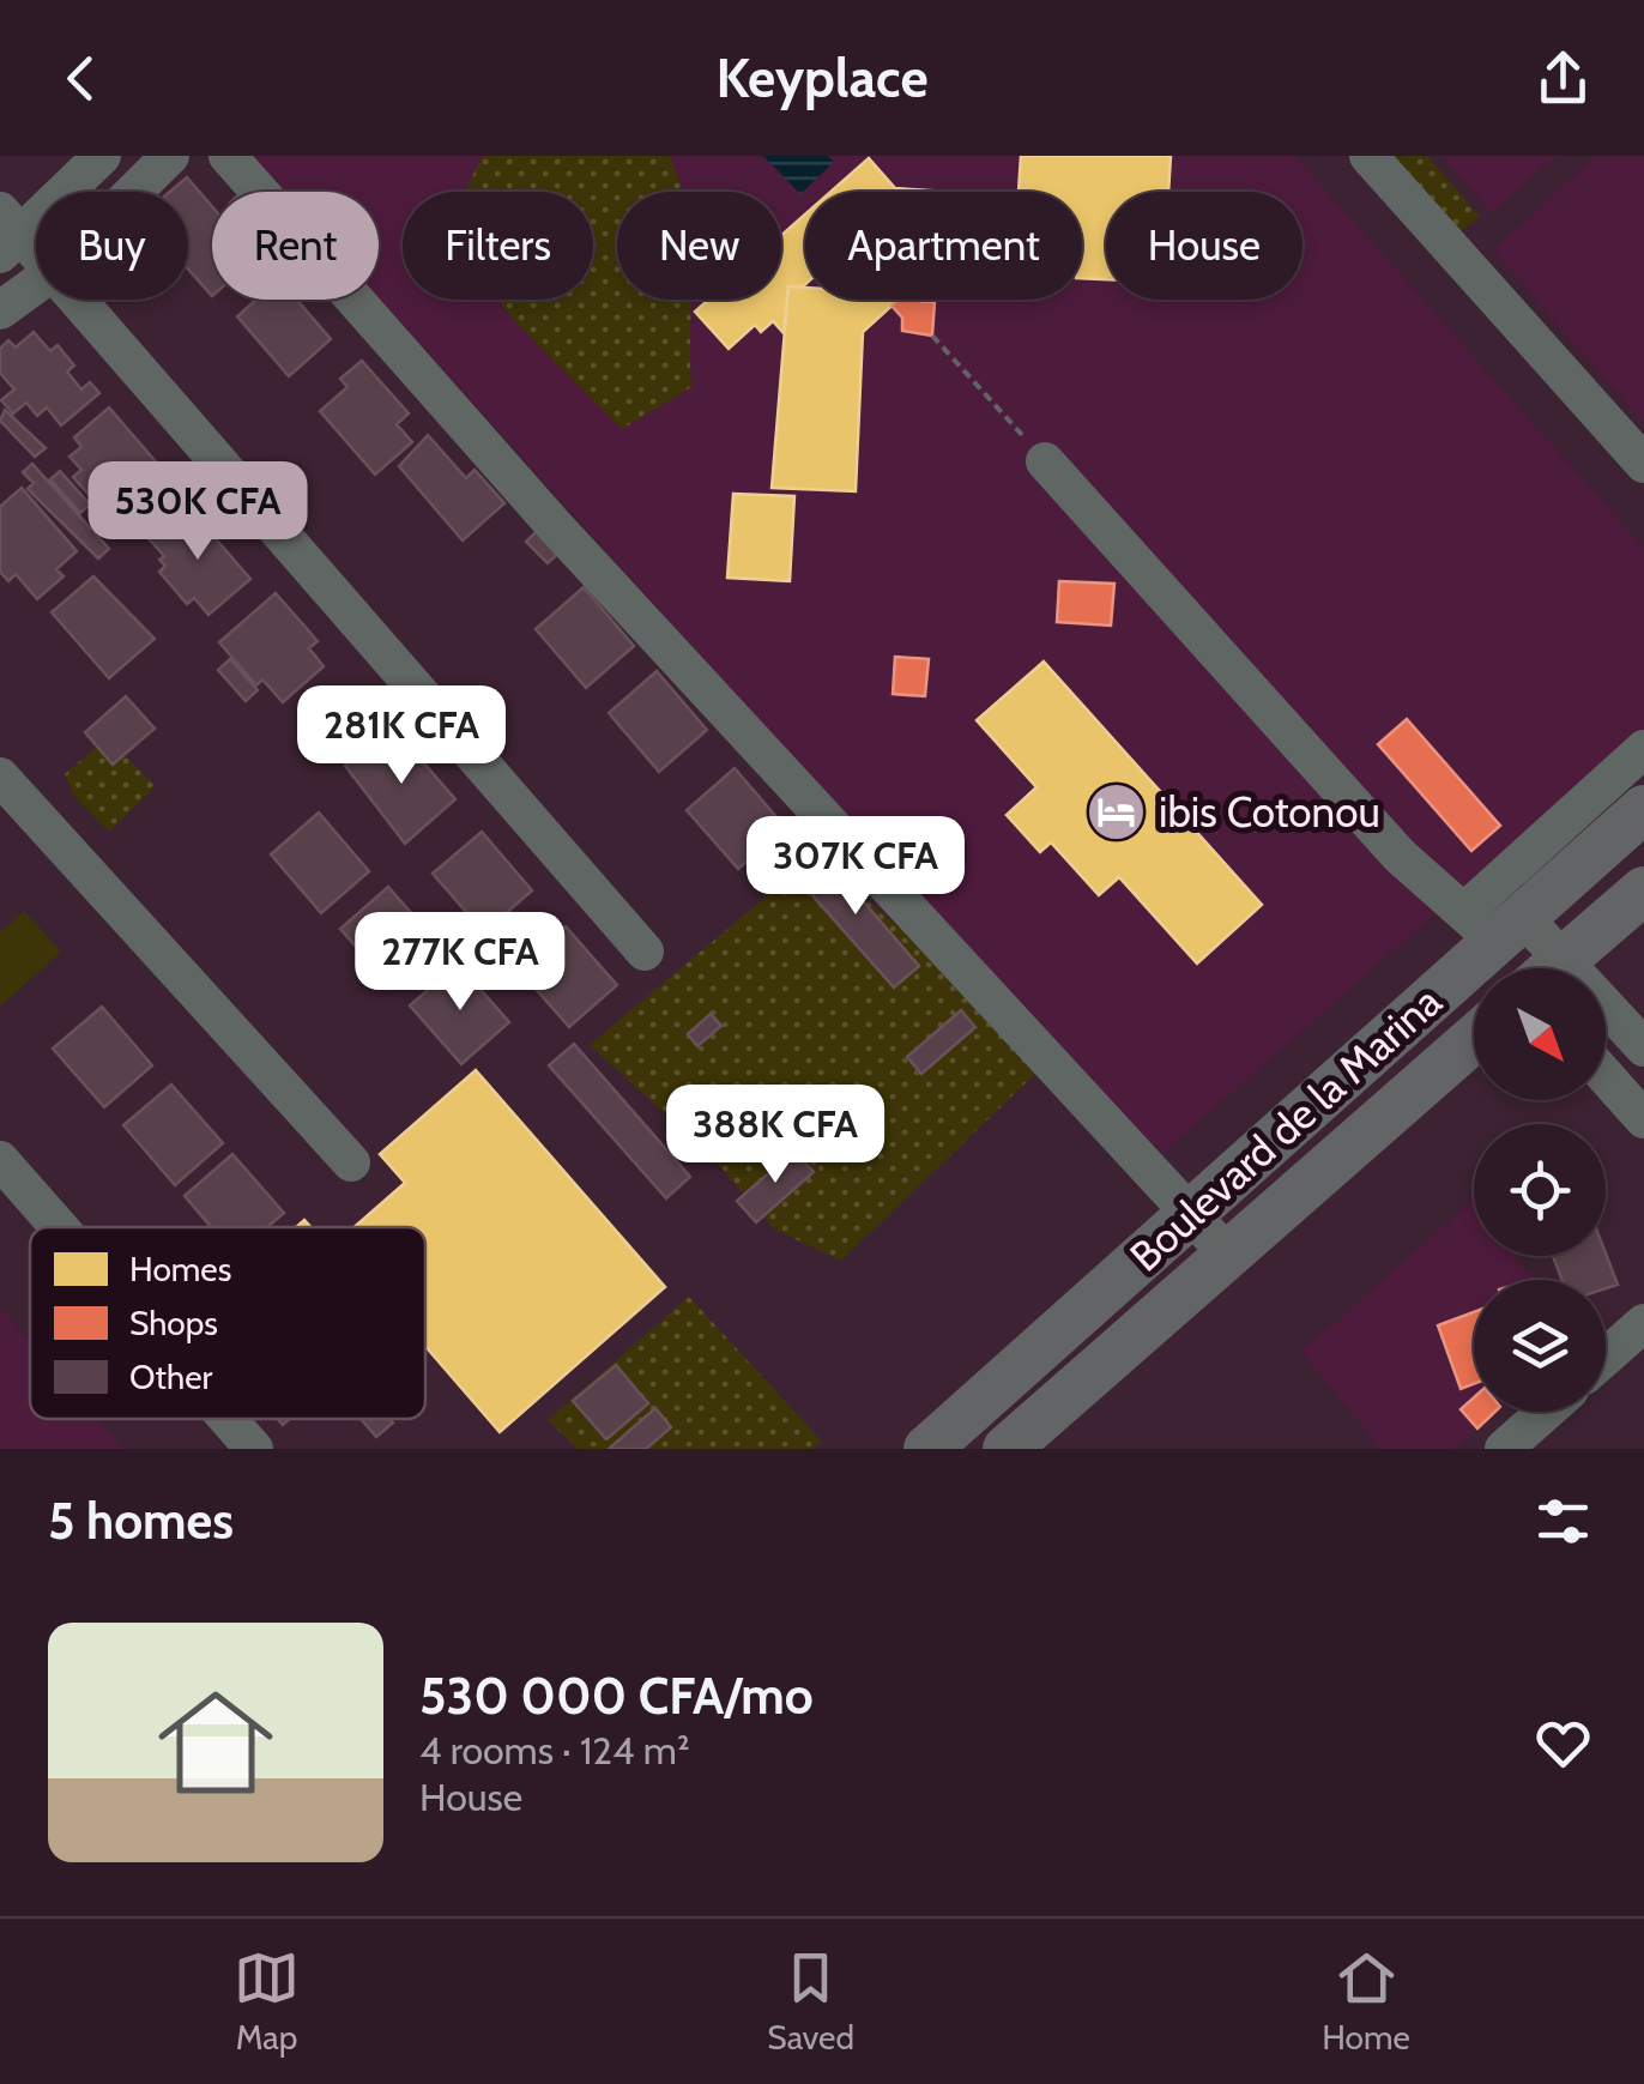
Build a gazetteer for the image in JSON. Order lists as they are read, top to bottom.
{
  "streets": {
    "main road": ["Boulevard de la Marina"]
  },
  "places": {
    "hotel": ["ibis Cotonou"]
  },
  "legend": ["Homes", "Shops", "Other"],
  "north": "bottom right",
  "page": {
    "header": "Keyplace",
    "chip": [
      "Buy",
      "Rent",
      "Filters",
      "New",
      "Apartment",
      "House"
    ],
    "price": [
      "530K CFA",
      "281K CFA",
      "307K CFA",
      "277K CFA",
      "388K CFA"
    ],
    "heading": "5 homes",
    "list": [
      {
        "name": "530 000 CFA/mo",
        "note": "4 rooms · 124 m² · House"
      }
    ],
    "tabs": ["Map", "Saved", "Home"]
  }
}
